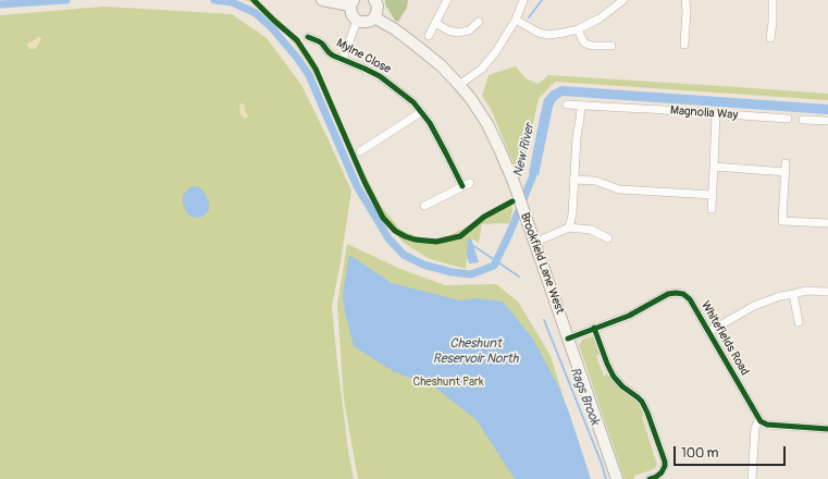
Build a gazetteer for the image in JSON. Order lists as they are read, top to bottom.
{
  "streets": {
    "main road": ["Brookfield Lane West"],
    "street": ["Mylne Close", "Magnolia Way", "Whitefields Road"]
  },
  "crossings": [
    ["Brookfield Lane West", "Whitefields Road"]
  ],
  "water": ["New River", "Cheshunt Reservoir North", "Rags Brook"],
  "parks": ["Cheshunt Park"],
  "scale_bar": "100 m"
}
